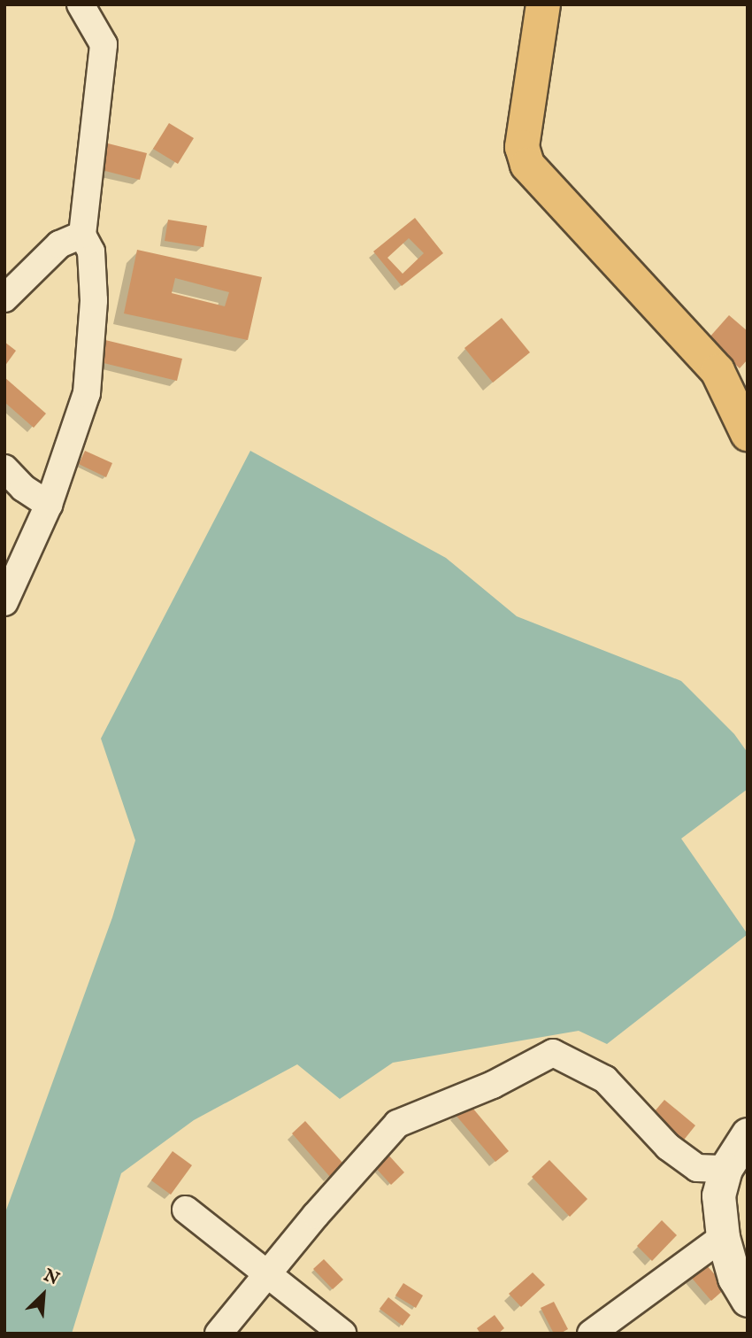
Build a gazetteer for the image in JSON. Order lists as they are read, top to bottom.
{
  "north": "top right"
}
